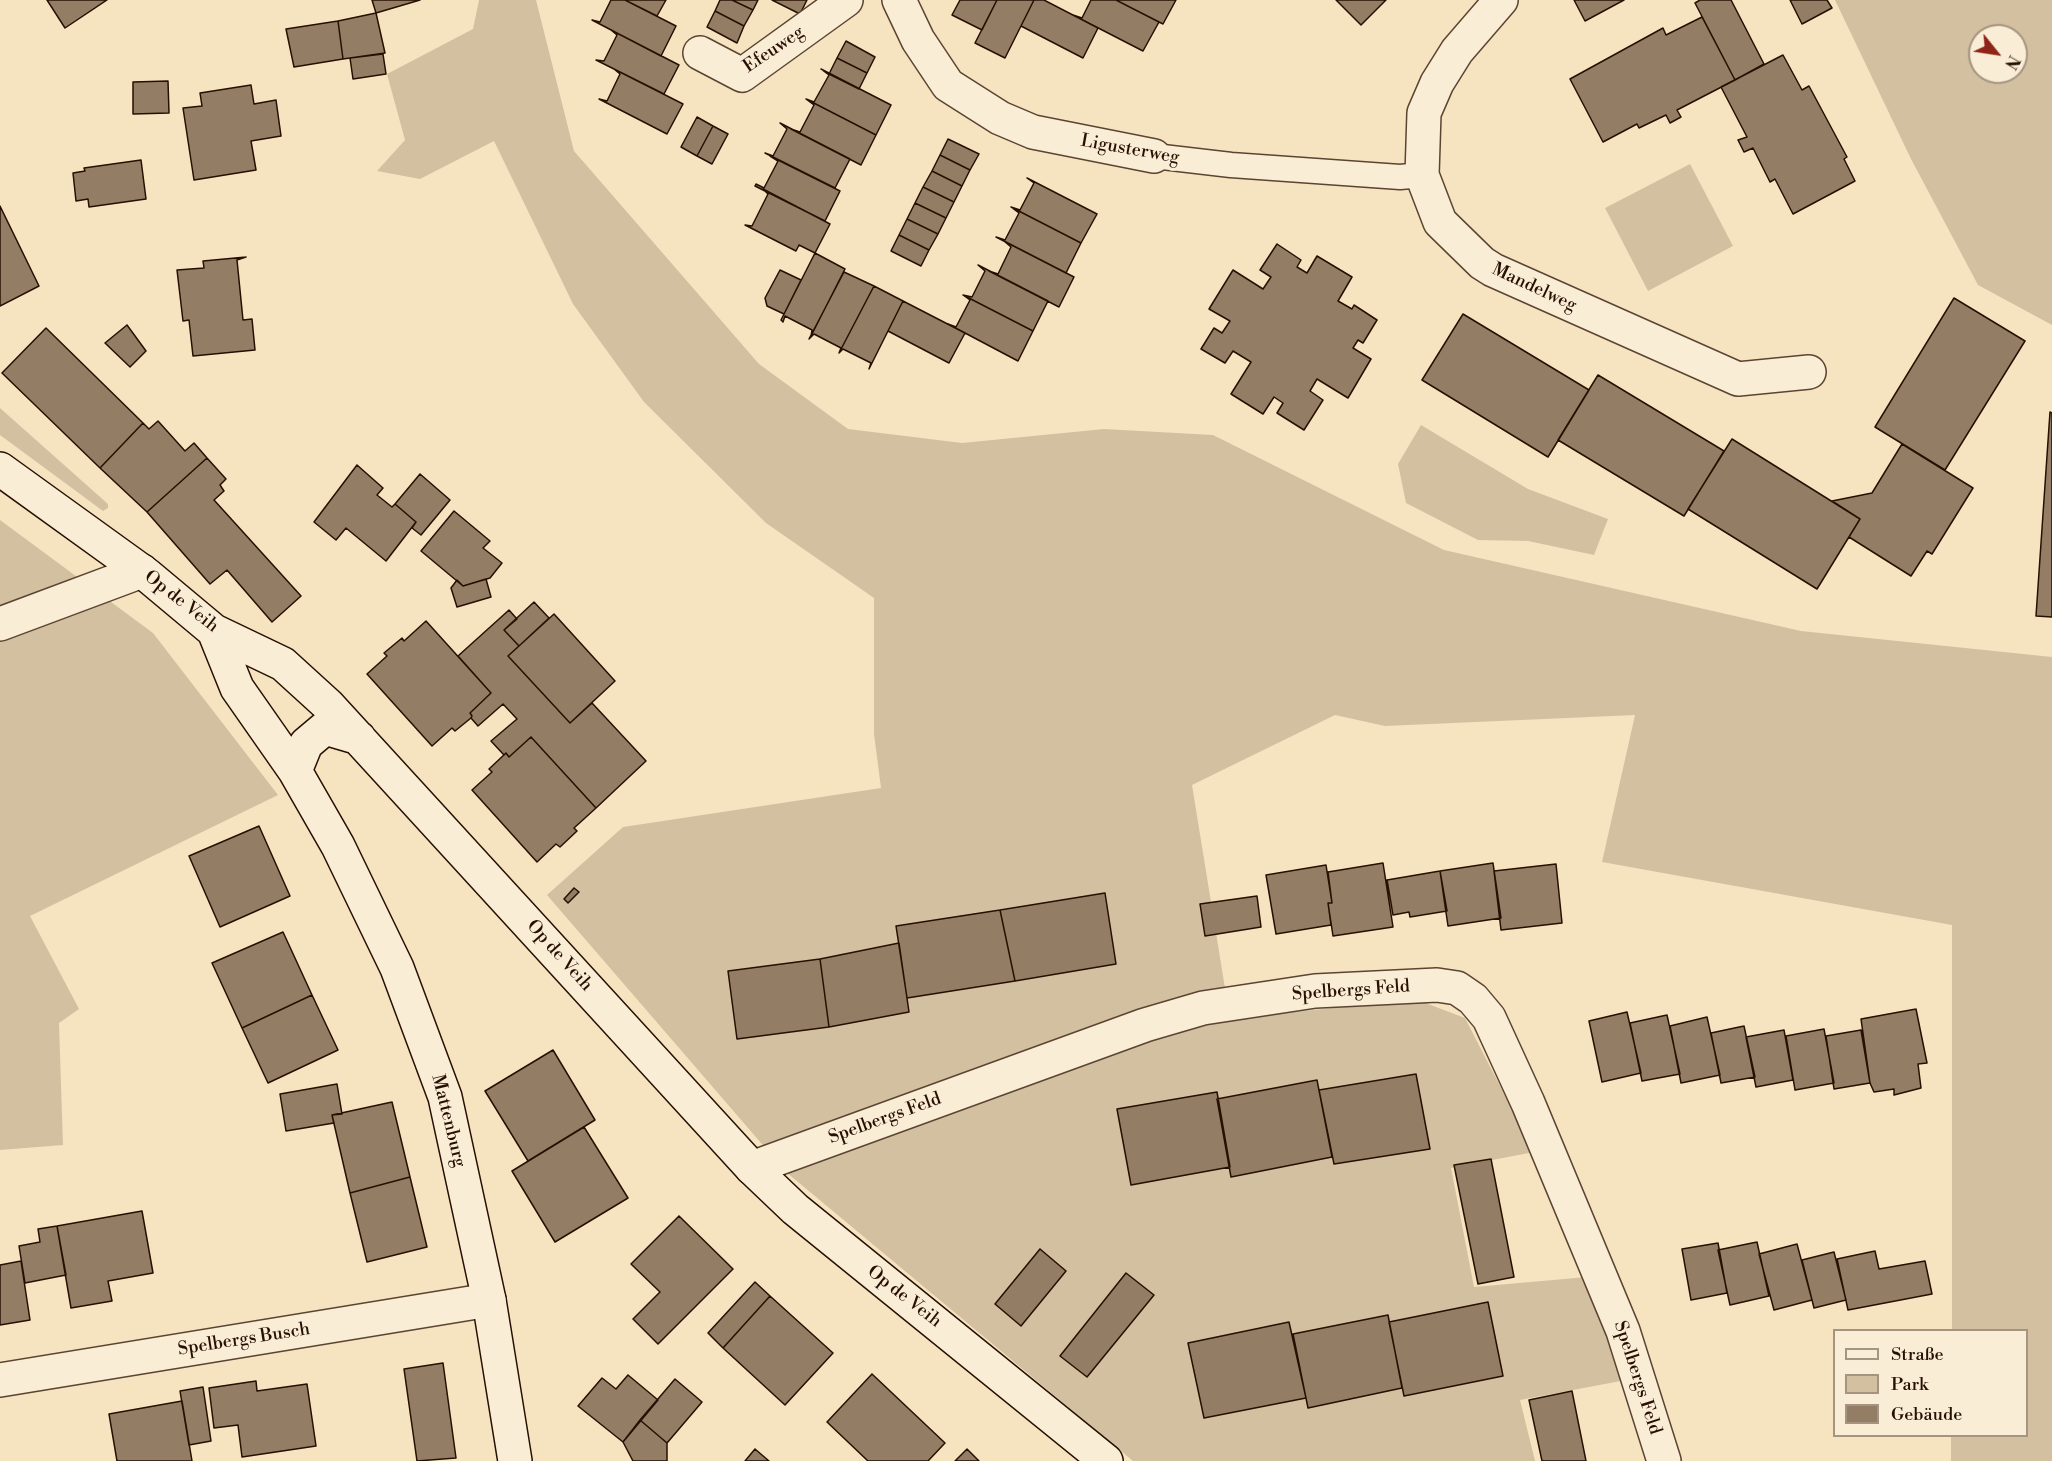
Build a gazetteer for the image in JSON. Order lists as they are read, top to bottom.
{
  "streets": {
    "street": [
      "Efeuweg",
      "Ligusterweg",
      "Mandelweg",
      "Op de Veih",
      "Spelbergs Feld",
      "Mattenburg",
      "Spelbergs Busch"
    ]
  },
  "crossings": [
    ["Ligusterweg", "Mandelweg"],
    ["Op de Veih", "Spelbergs Feld"],
    ["Op de Veih", "Mattenburg"],
    ["Mattenburg", "Spelbergs Busch"]
  ],
  "legend": ["Straße", "Park", "Gebäude"],
  "north": "bottom right"
}
